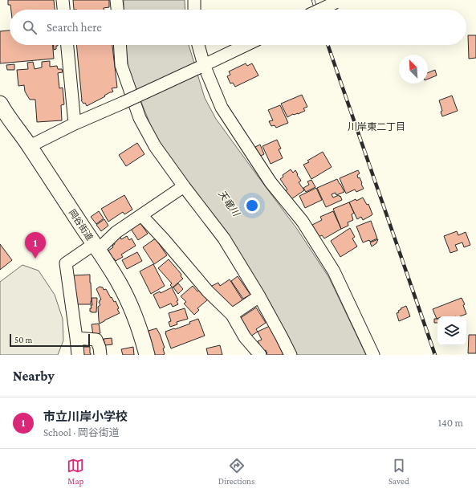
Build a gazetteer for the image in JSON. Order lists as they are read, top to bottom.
{
  "streets": {
    "main road": ["岡谷街道"]
  },
  "districts": ["川岸東二丁目"],
  "water": ["天竜川"],
  "scale_bar": "50 m",
  "north": "top left",
  "page": {
    "search": "Search here",
    "pins": "1",
    "scale": "50 m",
    "heading": "Nearby",
    "list": [
      {
        "mark": "1",
        "name": "市立川岸小学校",
        "note": "School · 岡谷街道",
        "value": "140 m"
      }
    ],
    "nav": ["Map", "Directions", "Saved"]
  }
}
